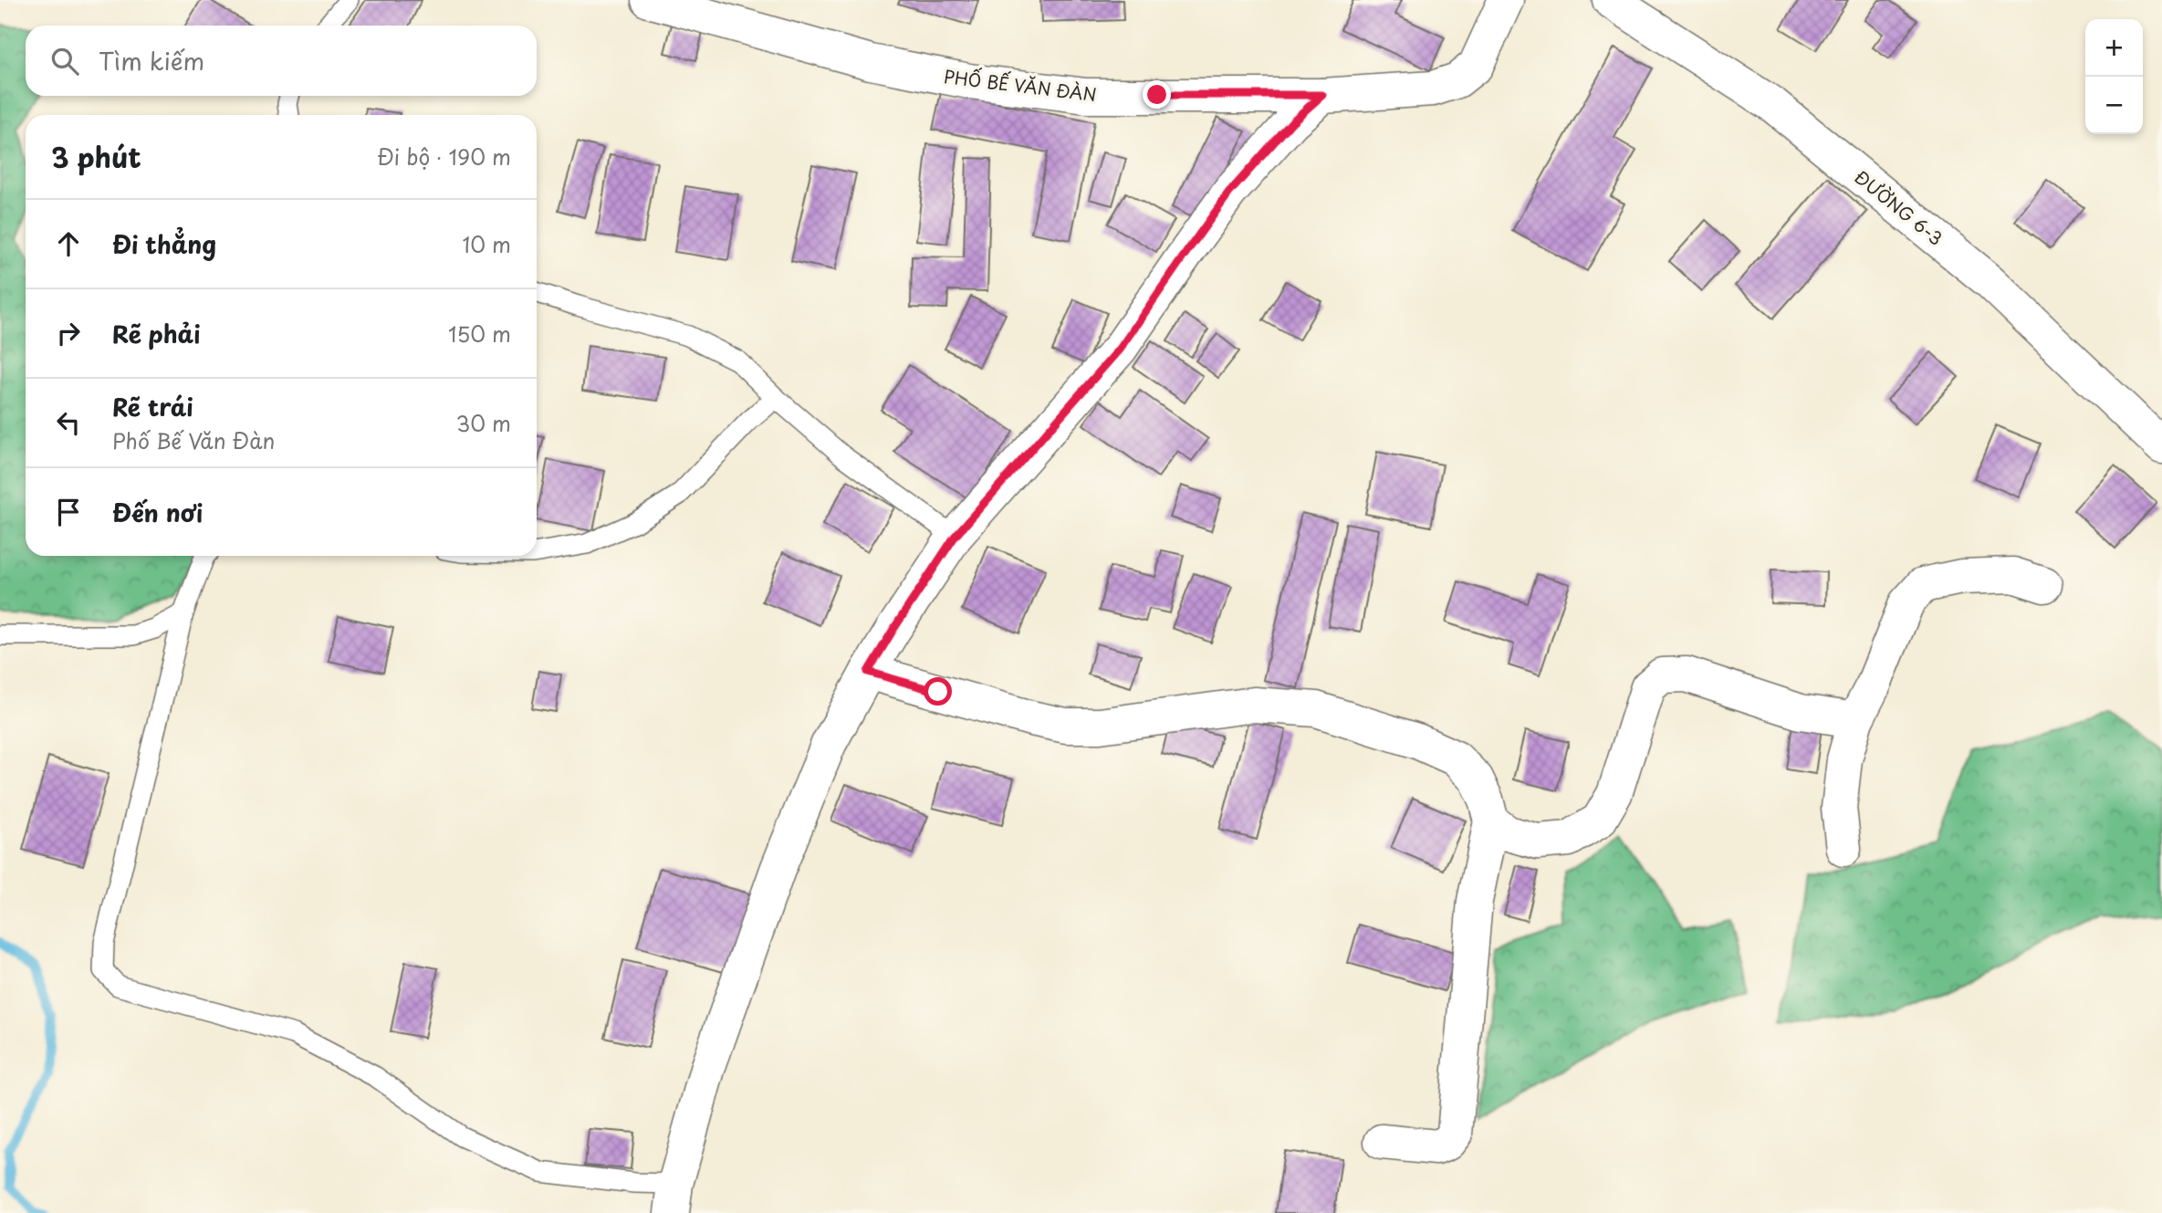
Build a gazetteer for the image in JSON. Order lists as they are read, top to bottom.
{
  "streets": {
    "street": ["PHỐ BẾ VĂN ĐÀN", "ĐƯỜNG 6-3"]
  },
  "page": {
    "map_buttons": ["+", "−"],
    "search": "Tìm kiếm",
    "heading": ["3 phút", "Đi bộ · 190 m"],
    "list": [
      ["Đi thẳng", "10 m"],
      ["Rẽ phải", "150 m"],
      ["Rẽ trái", "Phố Bế Văn Đàn", "30 m"],
      "Đến nơi"
    ]
  }
}
